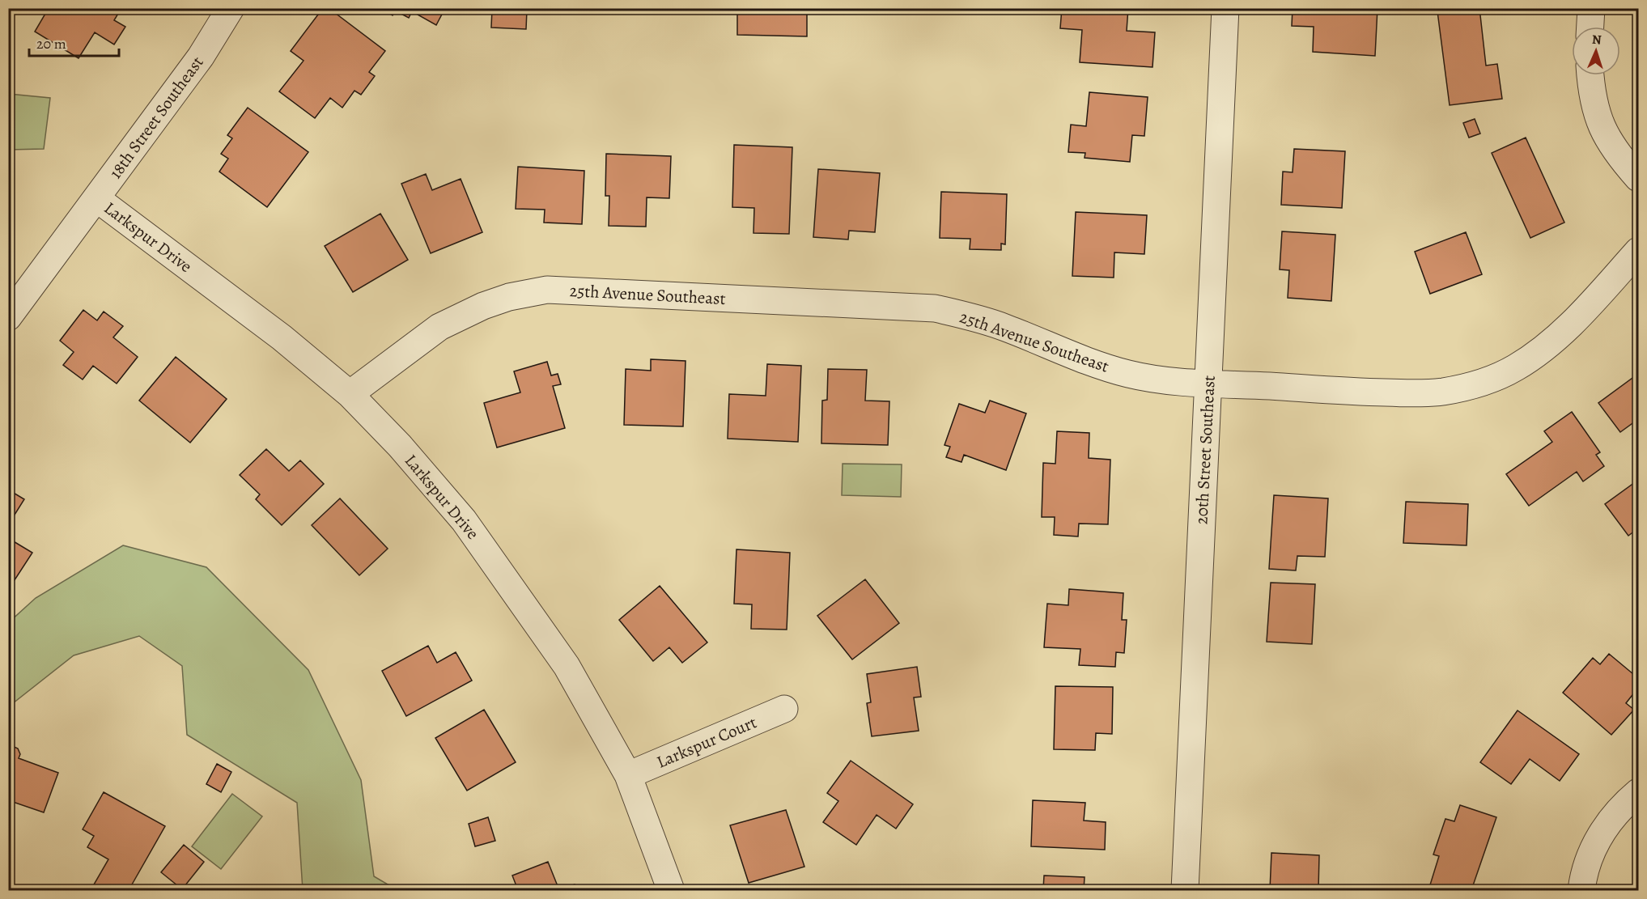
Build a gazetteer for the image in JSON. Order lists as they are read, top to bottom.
{
  "streets": {
    "street": [
      "18th Street Southeast",
      "Larkspur Drive",
      "25th Avenue Southeast",
      "20th Street Southeast",
      "Larkspur Court"
    ]
  },
  "crossings": [
    ["18th Street Southeast", "Larkspur Drive"],
    ["Larkspur Drive", "25th Avenue Southeast"],
    ["Larkspur Drive", "Larkspur Court"],
    ["25th Avenue Southeast", "20th Street Southeast"]
  ],
  "scale_bar": "20 m",
  "north": "top"
}
